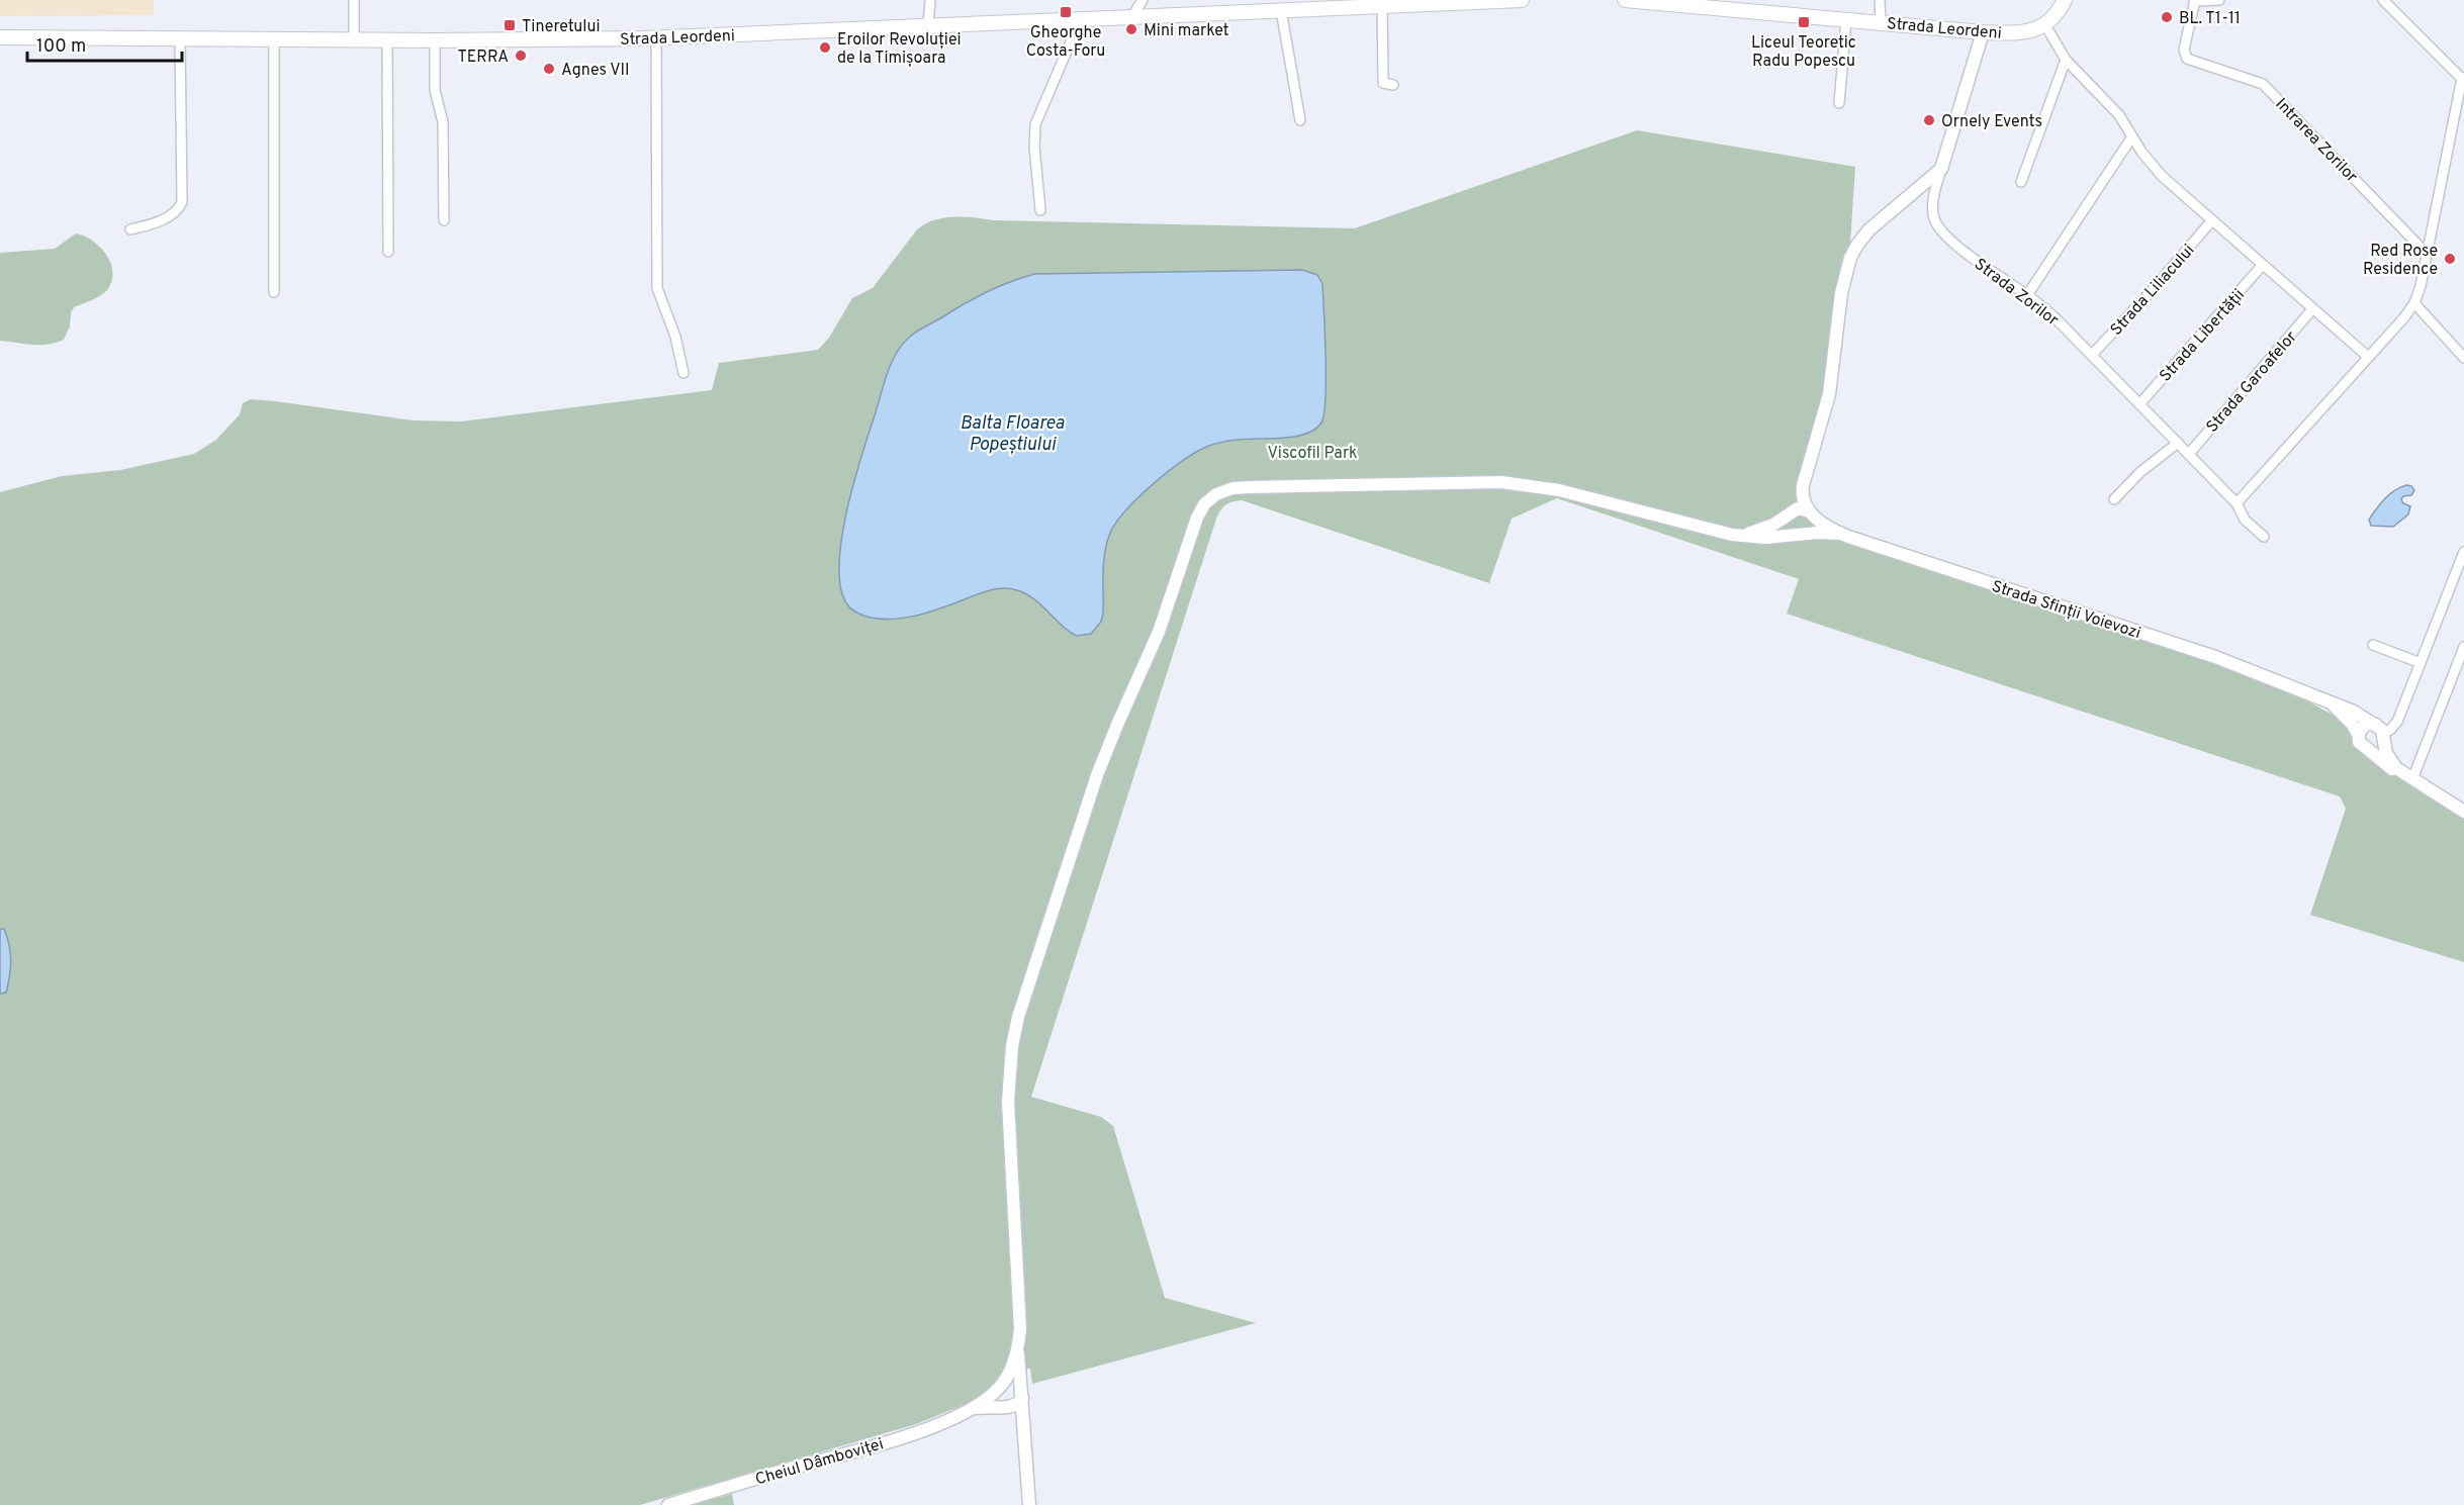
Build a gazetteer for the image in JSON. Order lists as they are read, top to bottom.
{
  "streets": {
    "main road": ["Strada Leordeni"],
    "street": [
      "Intrarea Zorilor",
      "Strada Liliacului",
      "Strada Zorilor",
      "Strada Libertății",
      "Strada Garoafelor",
      "Strada Sfinții Voievozi",
      "Cheiul Dâmboviței"
    ]
  },
  "crossings": [
    ["Strada Leordeni", "Strada Zorilor"],
    ["Strada Liliacului", "Strada Zorilor"],
    ["Strada Zorilor", "Strada Libertății"],
    ["Strada Zorilor", "Strada Garoafelor"]
  ],
  "water": ["Balta Floarea Popeștiului"],
  "parks": ["Viscofil Park"],
  "places": {
    "transit": ["Gheorghe Costa-Foru", "Liceul Teoretic Radu Popescu", "Tineretului"],
    "other": [
      "BL. T1-11",
      "Mini market",
      "Eroilor Revoluției de la Timișoara",
      "TERRA",
      "Agnes VII",
      "Ornely Events",
      "Red Rose Residence"
    ]
  },
  "scale_bar": "100 m"
}
